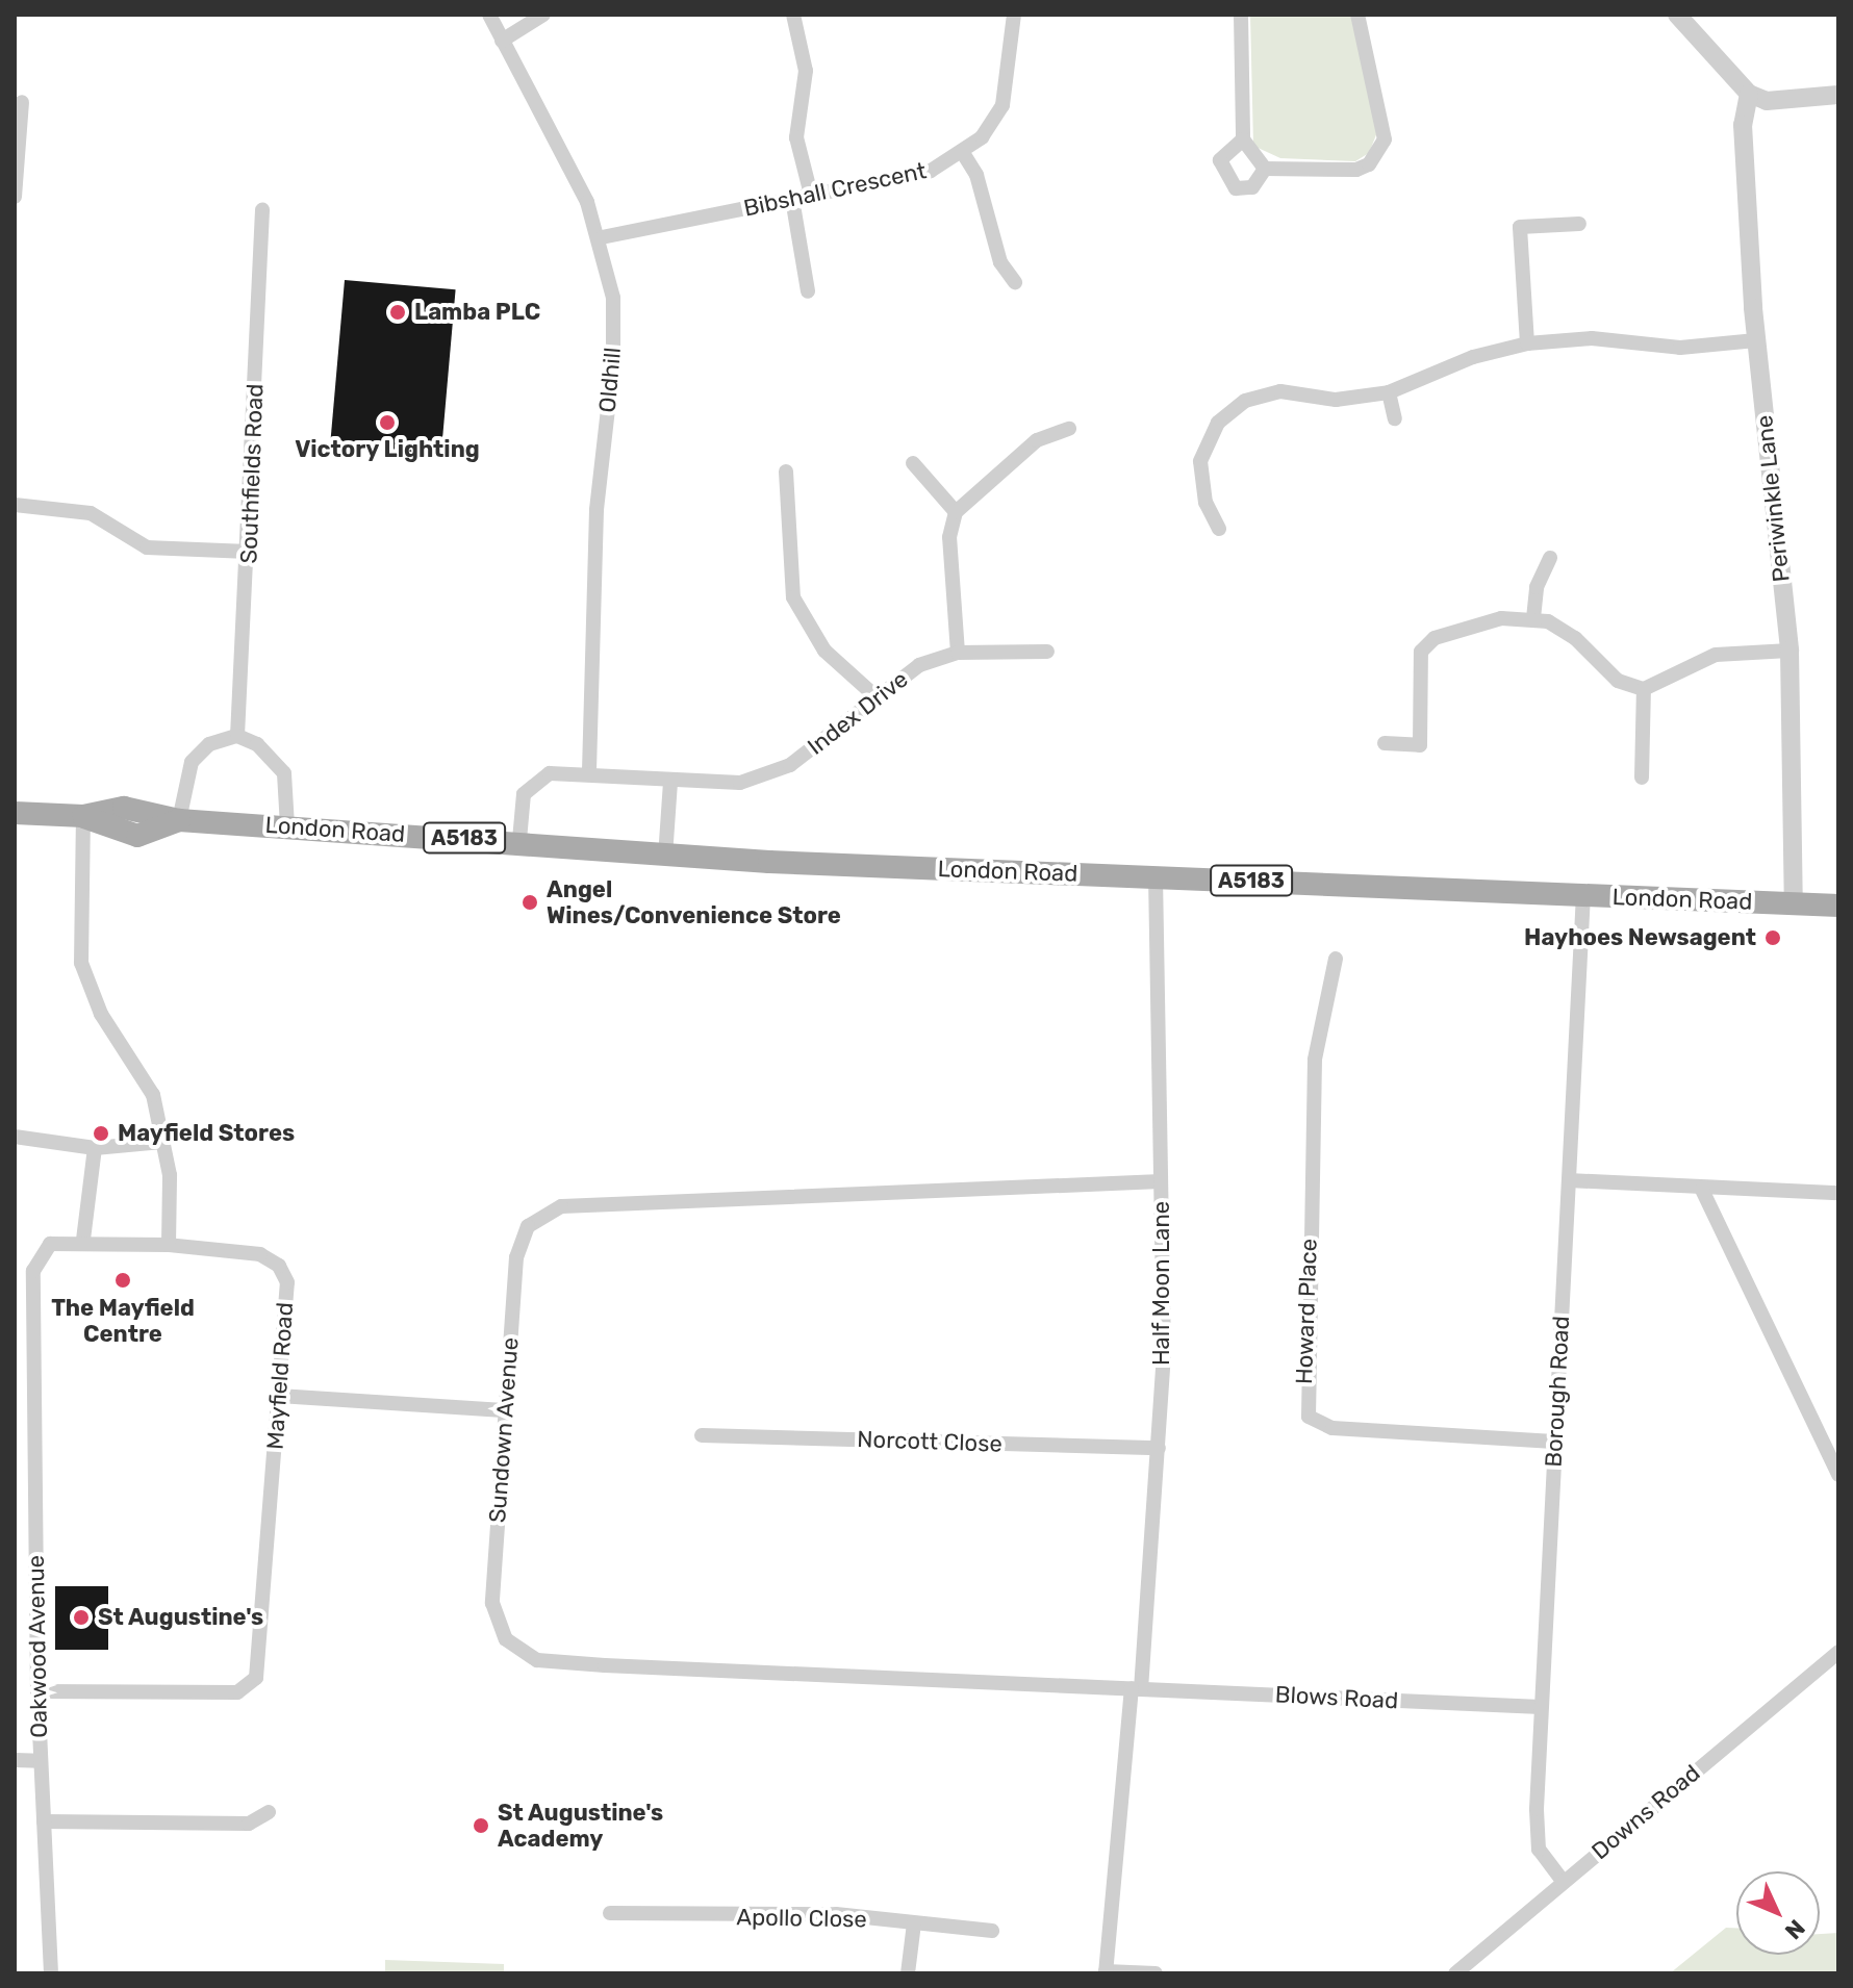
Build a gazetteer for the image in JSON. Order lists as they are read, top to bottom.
{
  "streets": {
    "main road": ["London Road", "A5183"],
    "street": [
      "Bibshall Crescent",
      "Oldhill",
      "Southfields Road",
      "Periwinkle Lane",
      "Index Drive",
      "Half Moon Lane",
      "Howard Place",
      "Mayfield Road",
      "Borough Road",
      "Sundown Avenue",
      "Norcott Close",
      "Oakwood Avenue",
      "Blows Road",
      "Downs Road",
      "Apollo Close"
    ]
  },
  "crossings": [
    ["Bibshall Crescent", "Oldhill"],
    ["Oldhill", "Index Drive"],
    ["Periwinkle Lane", "London Road"],
    ["Index Drive", "London Road"],
    ["London Road", "Half Moon Lane"],
    ["London Road", "Borough Road"],
    ["Half Moon Lane", "Sundown Avenue"],
    ["Half Moon Lane", "Norcott Close"],
    ["Half Moon Lane", "Blows Road"],
    ["Howard Place", "Borough Road"],
    ["Mayfield Road", "Oakwood Avenue"],
    ["Borough Road", "Blows Road"],
    ["Borough Road", "Downs Road"],
    ["Sundown Avenue", "Blows Road"]
  ],
  "places": [
    "Lamba PLC",
    "Victory Lighting",
    "Angel Wines/Convenience Store",
    "Hayhoes Newsagent",
    "Mayfield Stores",
    "The Mayfield Centre",
    "St Augustine's",
    "St Augustine's Academy"
  ],
  "north": "bottom right"
}
